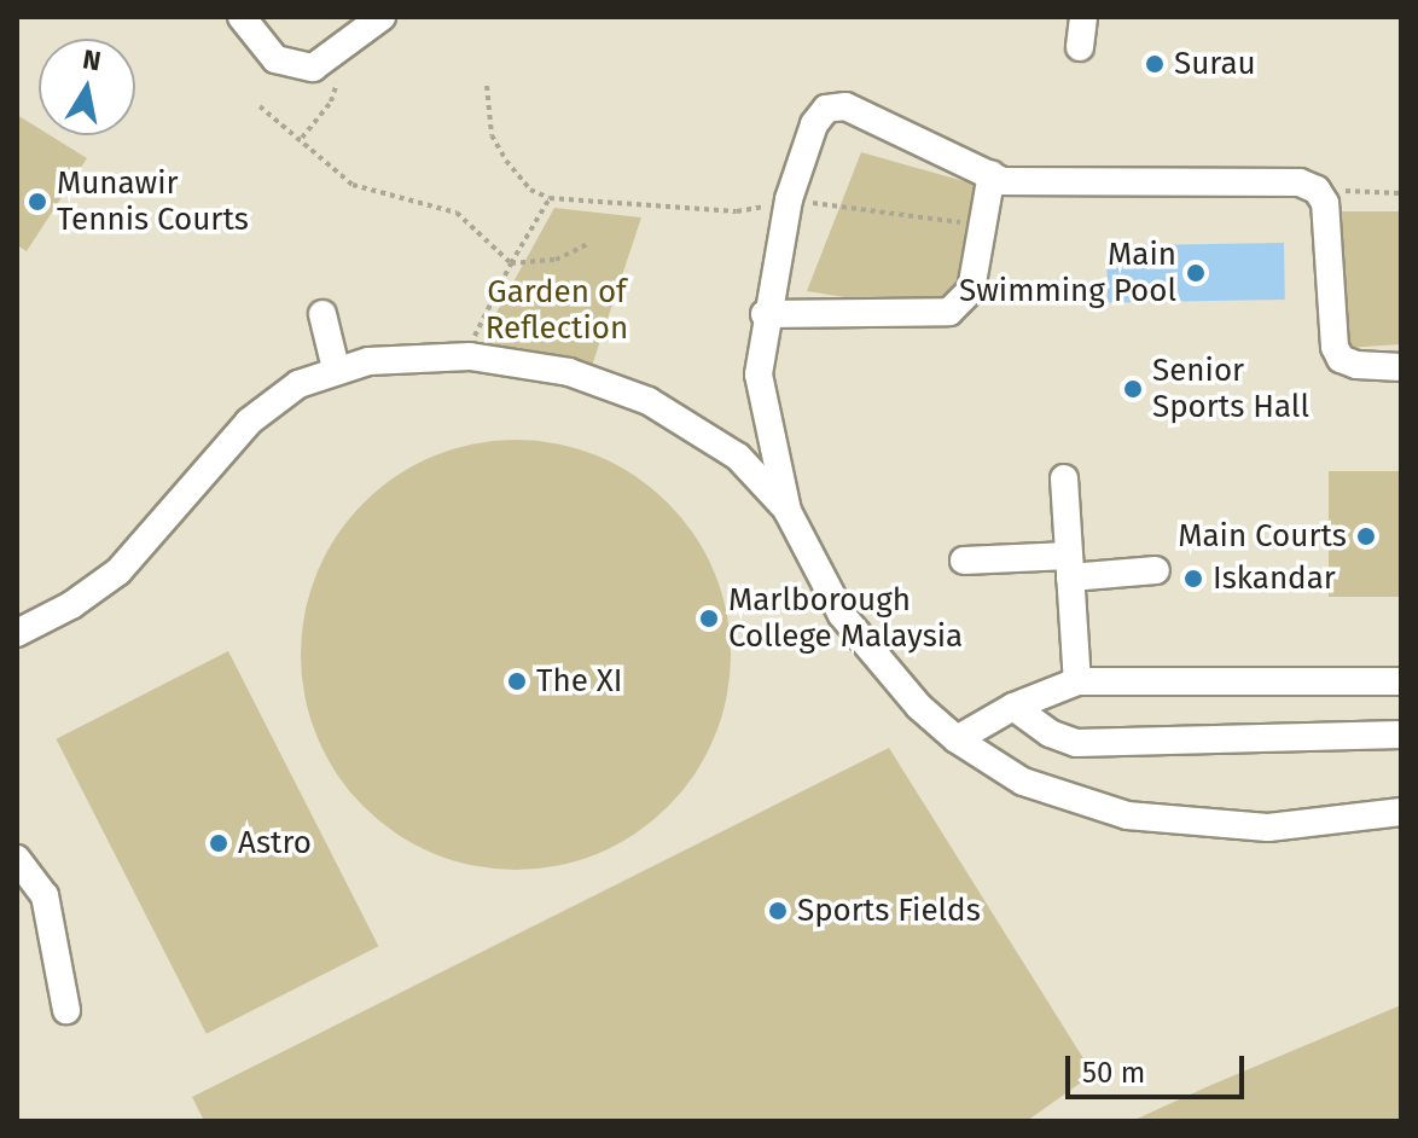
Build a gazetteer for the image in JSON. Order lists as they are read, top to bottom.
{
  "parks": ["Garden of Reflection"],
  "places": [
    "Surau",
    "Munawir Tennis Courts",
    "Main Swimming Pool",
    "Senior Sports Hall",
    "Main Courts",
    "Iskandar",
    "Marlborough College Malaysia",
    "The XI",
    "Astro",
    "Sports Fields"
  ],
  "scale_bar": "50 m",
  "north": "top"
}
